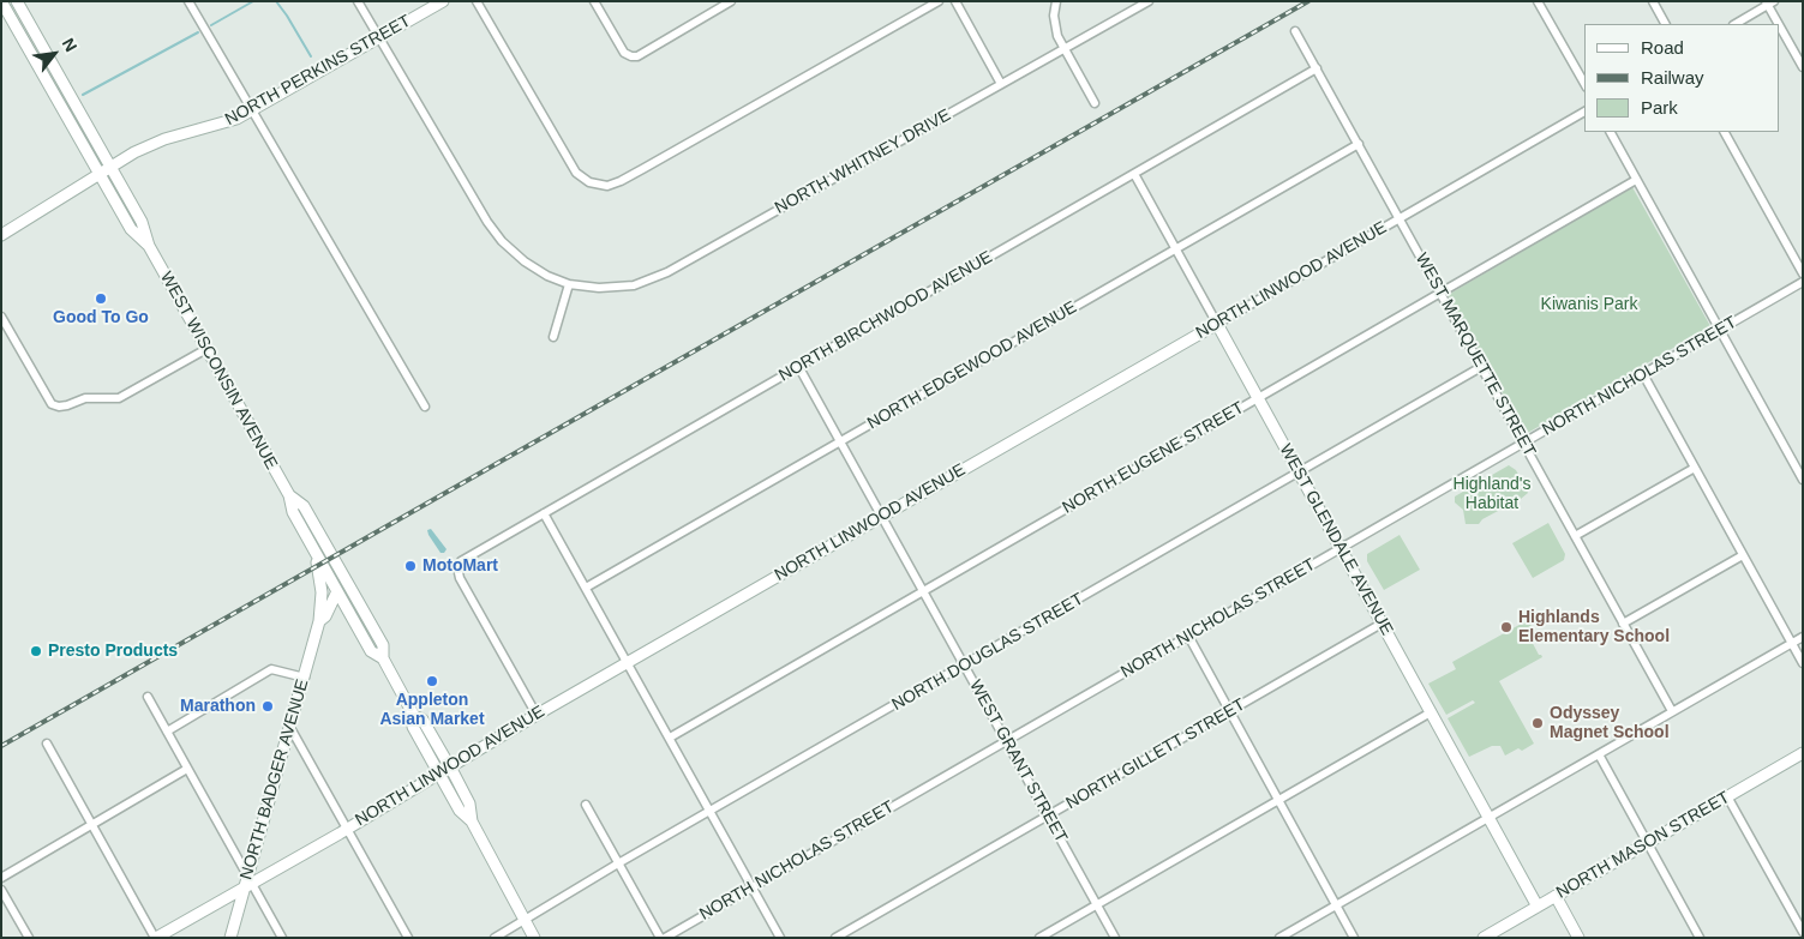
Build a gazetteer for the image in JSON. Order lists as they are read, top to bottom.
{
  "streets": {
    "main road": [
      "NORTH PERKINS STREET",
      "NORTH LINWOOD AVENUE",
      "WEST WISCONSIN AVENUE",
      "WEST GLENDALE AVENUE",
      "NORTH BADGER AVENUE",
      "NORTH MASON STREET"
    ],
    "street": [
      "NORTH WHITNEY DRIVE",
      "NORTH BIRCHWOOD AVENUE",
      "WEST MARQUETTE STREET",
      "NORTH EDGEWOOD AVENUE",
      "NORTH NICHOLAS STREET",
      "NORTH EUGENE STREET",
      "NORTH DOUGLAS STREET",
      "NORTH GILLETT STREET",
      "WEST GRANT STREET"
    ]
  },
  "crossings": [
    ["NORTH PERKINS STREET", "NORTH WHITNEY DRIVE"],
    ["NORTH PERKINS STREET", "WEST WISCONSIN AVENUE"],
    ["NORTH LINWOOD AVENUE", "NORTH BIRCHWOOD AVENUE"],
    ["NORTH LINWOOD AVENUE", "WEST MARQUETTE STREET"],
    ["NORTH LINWOOD AVENUE", "WEST WISCONSIN AVENUE"],
    ["NORTH LINWOOD AVENUE", "WEST GLENDALE AVENUE"],
    ["NORTH LINWOOD AVENUE", "WEST GRANT STREET"],
    ["NORTH LINWOOD AVENUE", "NORTH BADGER AVENUE"],
    ["NORTH BIRCHWOOD AVENUE", "WEST MARQUETTE STREET"],
    ["NORTH BIRCHWOOD AVENUE", "WEST GLENDALE AVENUE"],
    ["NORTH BIRCHWOOD AVENUE", "WEST GRANT STREET"],
    ["WEST MARQUETTE STREET", "NORTH EDGEWOOD AVENUE"],
    ["WEST MARQUETTE STREET", "NORTH NICHOLAS STREET"],
    ["WEST MARQUETTE STREET", "NORTH EUGENE STREET"],
    ["WEST MARQUETTE STREET", "NORTH DOUGLAS STREET"],
    ["NORTH EDGEWOOD AVENUE", "WEST GLENDALE AVENUE"],
    ["NORTH EDGEWOOD AVENUE", "WEST GRANT STREET"],
    ["WEST WISCONSIN AVENUE", "NORTH DOUGLAS STREET"],
    ["WEST WISCONSIN AVENUE", "NORTH BADGER AVENUE"],
    ["NORTH NICHOLAS STREET", "WEST GLENDALE AVENUE"],
    ["NORTH NICHOLAS STREET", "WEST GRANT STREET"],
    ["NORTH EUGENE STREET", "WEST GLENDALE AVENUE"],
    ["NORTH EUGENE STREET", "WEST GRANT STREET"],
    ["WEST GLENDALE AVENUE", "NORTH DOUGLAS STREET"],
    ["WEST GLENDALE AVENUE", "NORTH GILLETT STREET"],
    ["WEST GLENDALE AVENUE", "NORTH MASON STREET"],
    ["NORTH DOUGLAS STREET", "WEST GRANT STREET"],
    ["NORTH GILLETT STREET", "WEST GRANT STREET"]
  ],
  "parks": ["Kiwanis Park", "Highland's Habitat"],
  "places": [
    "Good To Go",
    "MotoMart",
    "Highlands Elementary School",
    "Presto Products",
    "Appleton Asian Market",
    "Marathon",
    "Odyssey Magnet School"
  ],
  "legend": ["Road", "Railway", "Park"],
  "north": "top right"
}
